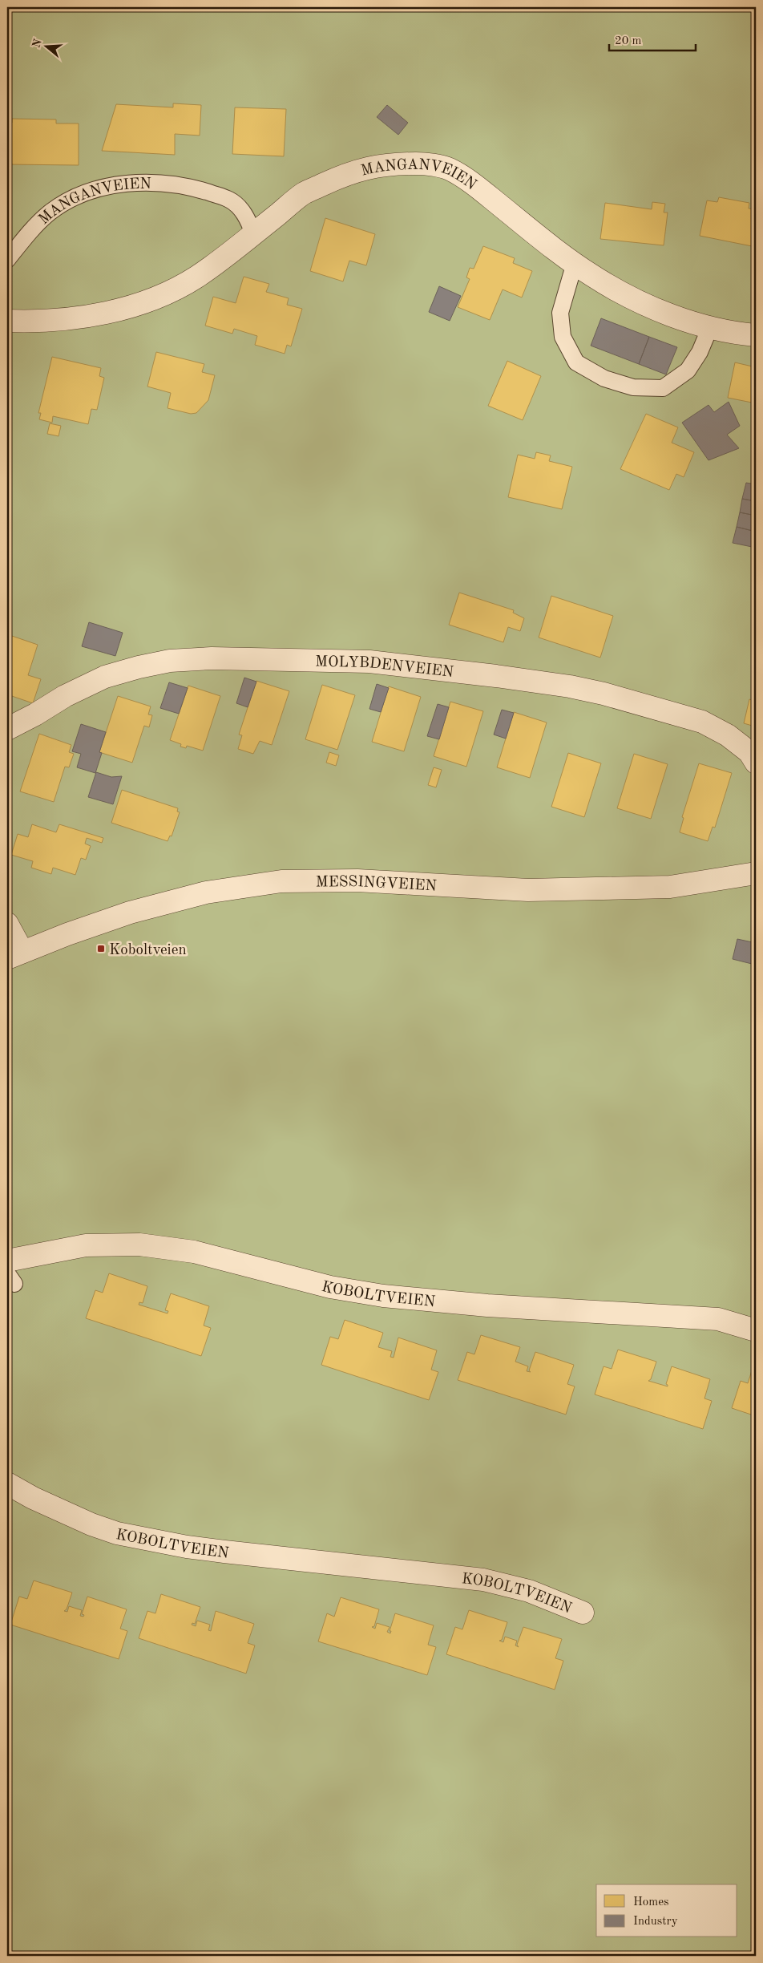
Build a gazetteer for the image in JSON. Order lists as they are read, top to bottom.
{
  "streets": {
    "street": [
      "MANGANVEIEN",
      "MOLYBDENVEIEN",
      "MESSINGVEIEN",
      "KOBOLTVEIEN"
    ]
  },
  "places": {
    "transit": ["Koboltveien"]
  },
  "legend": ["Homes", "Industry"],
  "scale_bar": "20 m",
  "north": "left"
}
